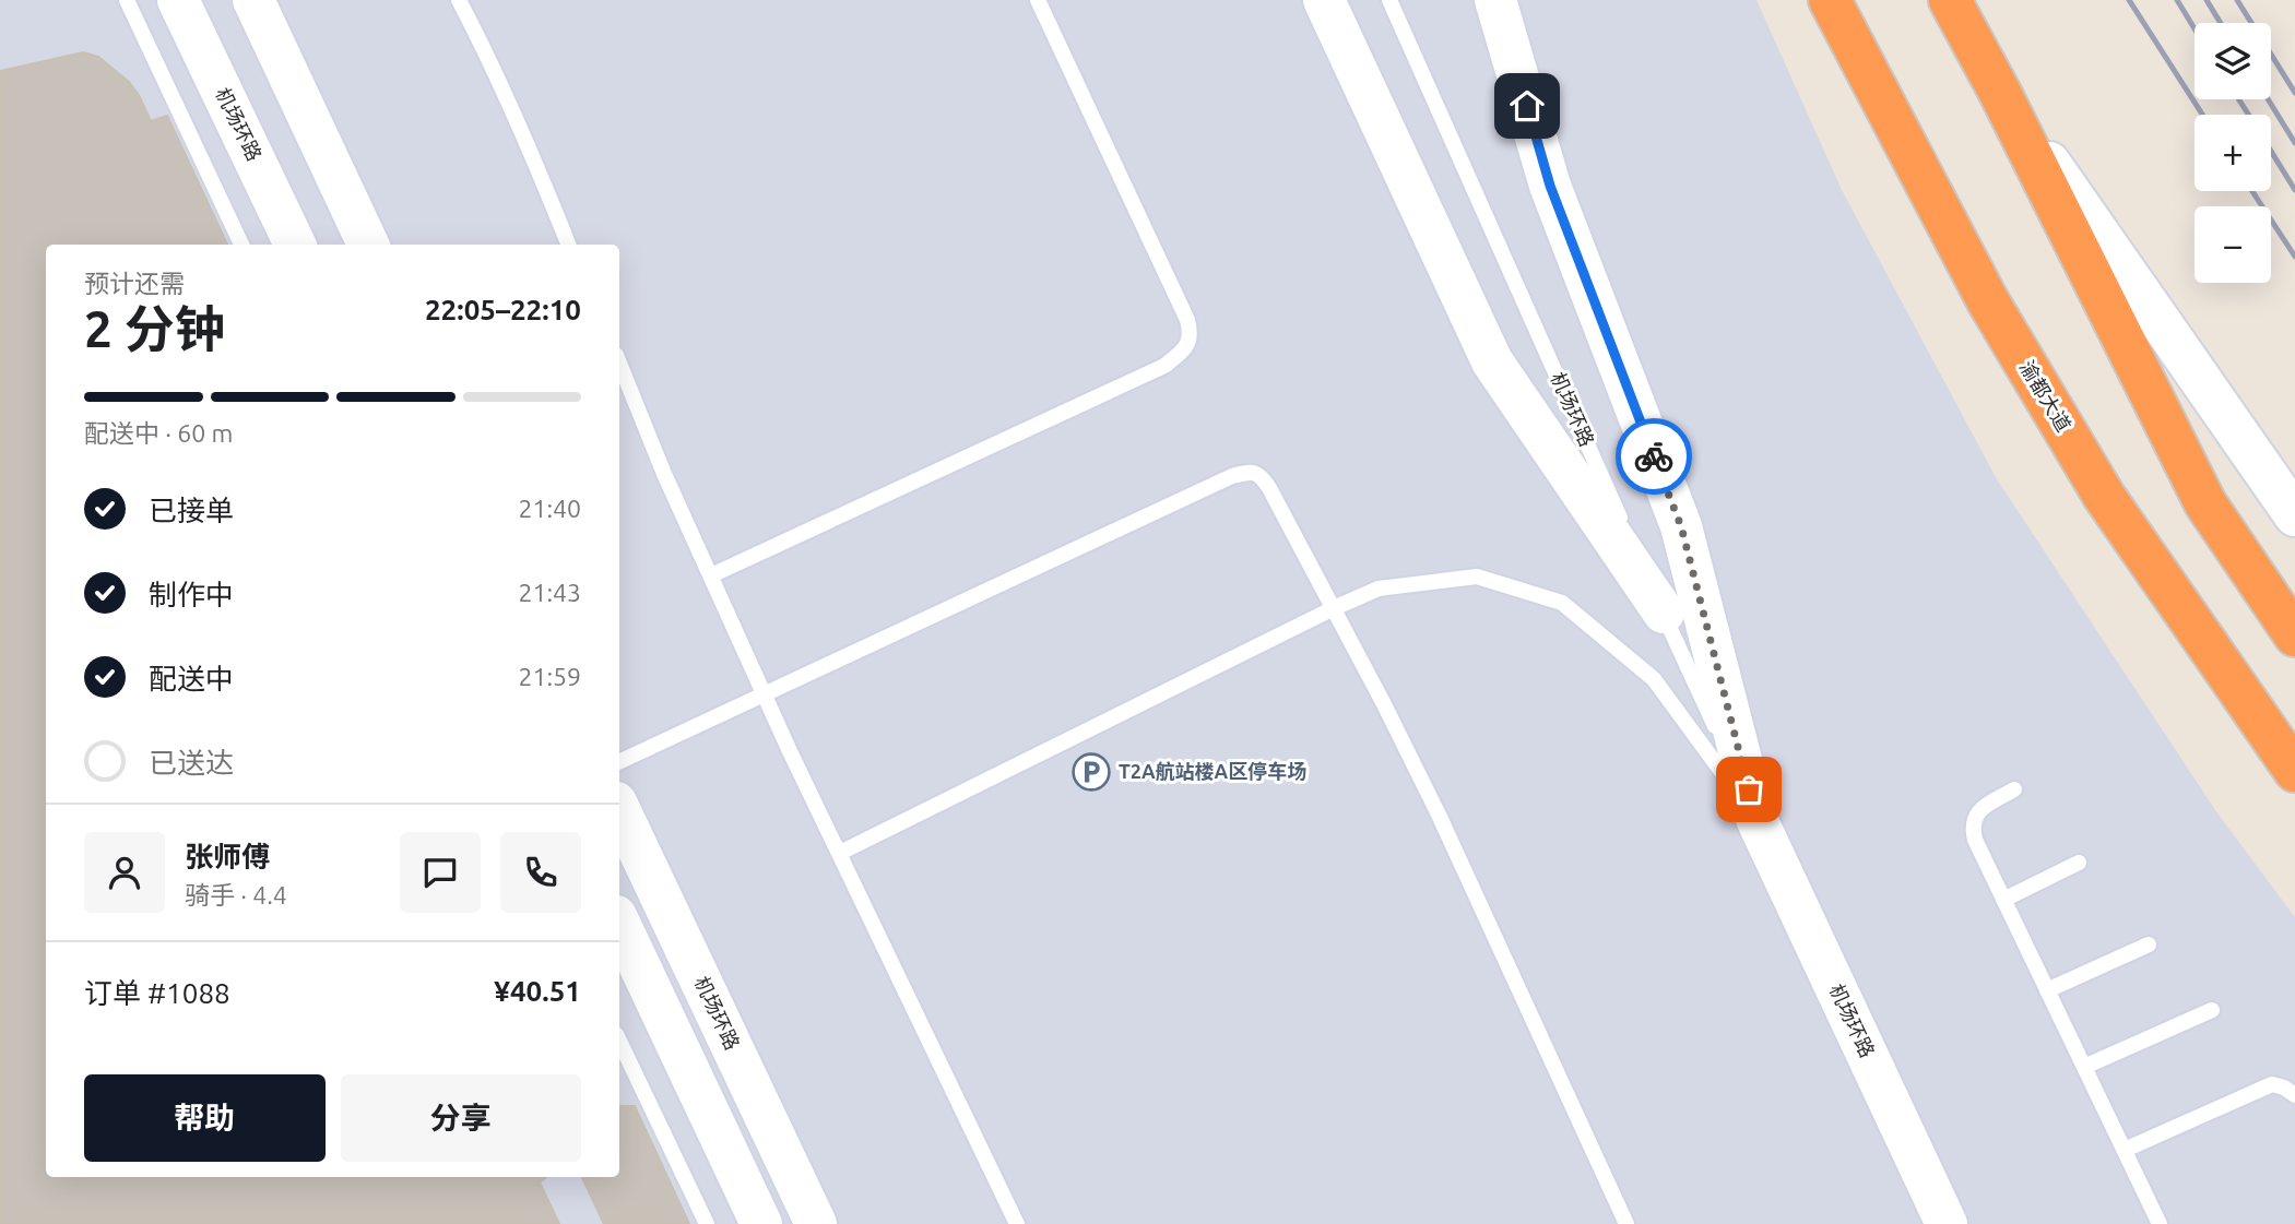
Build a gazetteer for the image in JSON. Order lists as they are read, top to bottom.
{
  "streets": {
    "highway": ["渝都大道"],
    "street": ["机场环路"]
  },
  "places": {
    "parking": ["T2A航站楼A区停车场"]
  },
  "page": {
    "map_buttons": ["+", "−"],
    "heading": ["2 分钟", "预计还需", "22:05–22:10"],
    "panel": [
      "张师傅",
      "骑手 · 4.4",
      "订单 #1088",
      "¥40.51"
    ],
    "bar": "配送中 · 60 m",
    "list": [
      ["已接单", "21:40"],
      ["制作中", "21:43"],
      ["配送中", "21:59"],
      "已送达"
    ],
    "buttons": ["帮助", "分享"]
  }
}
